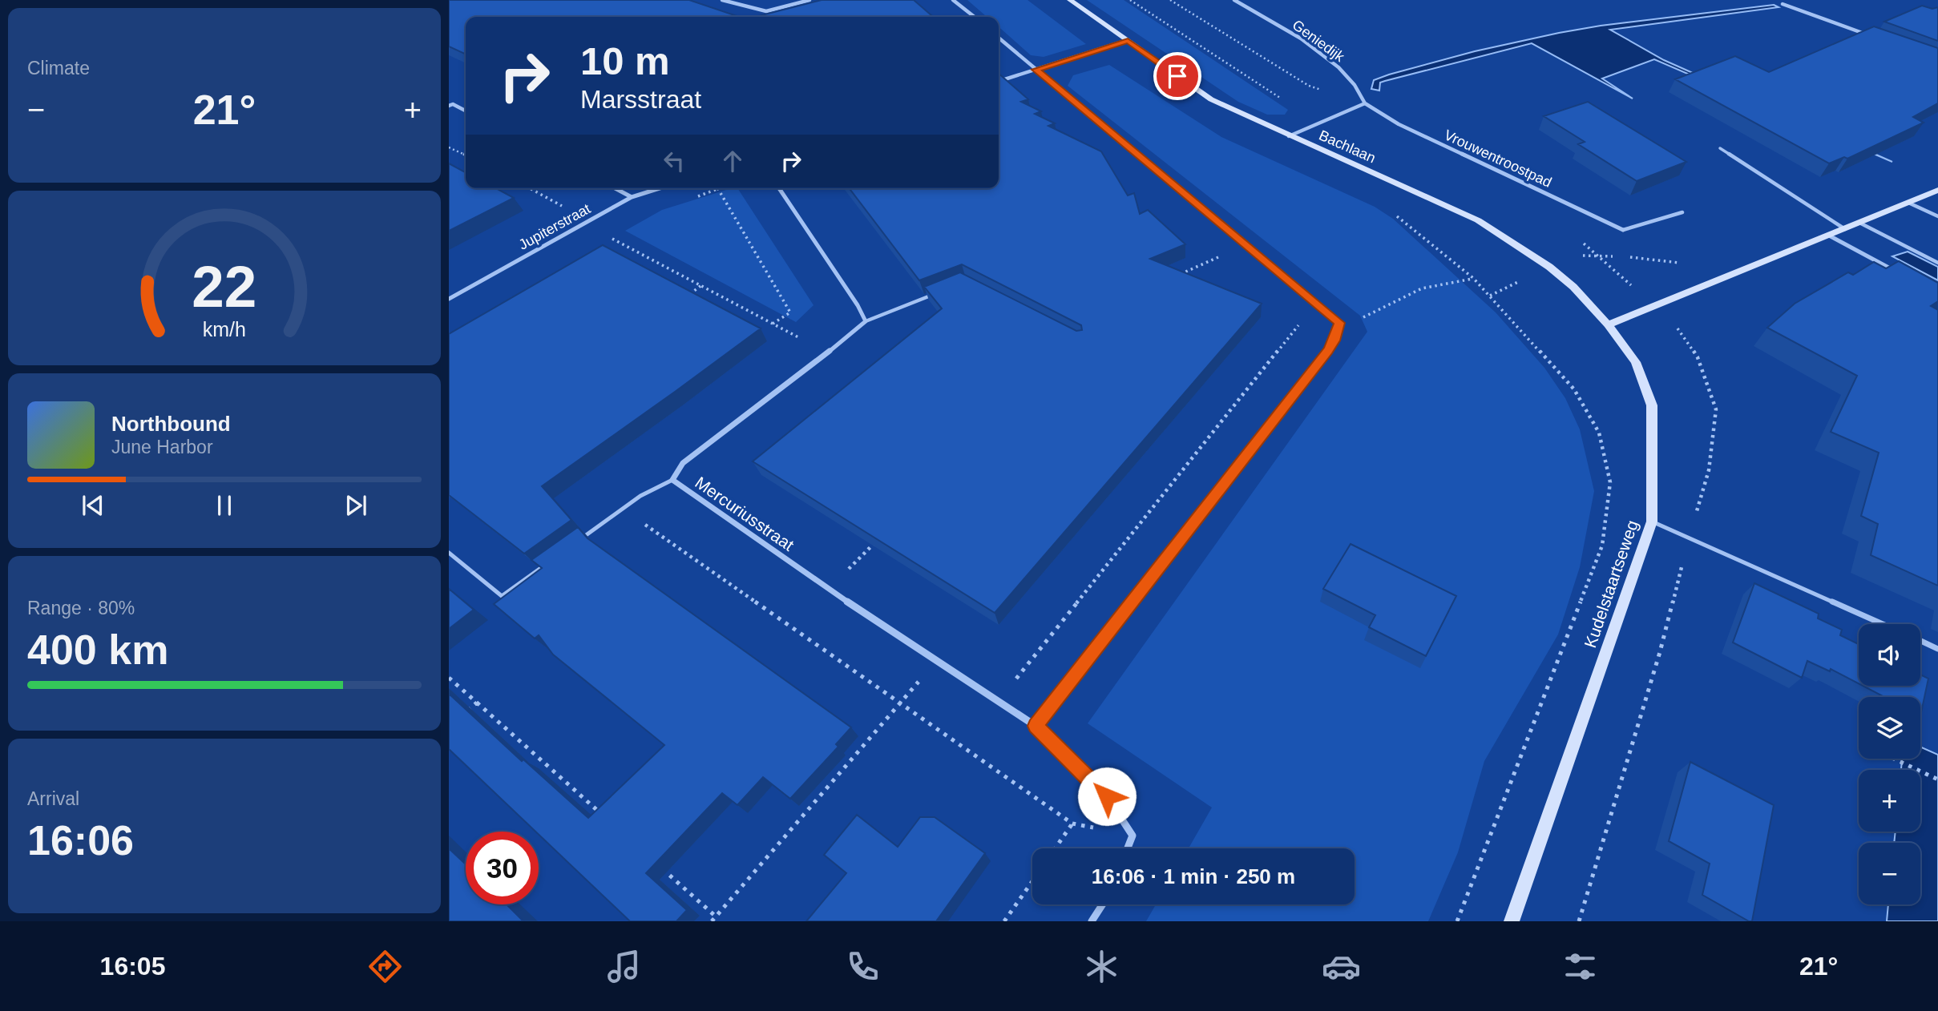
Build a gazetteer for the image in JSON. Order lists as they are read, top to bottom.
{
  "streets": {
    "main road": ["Bachlaan", "Kudelstaartseweg"],
    "street": [
      "Geniedijk",
      "Vrouwentroostpad",
      "Jupiterstraat",
      "Mercuriusstraat"
    ]
  },
  "crossings": [
    ["Geniedijk", "Vrouwentroostpad"],
    ["Bachlaan", "Kudelstaartseweg"]
  ],
  "page": {
    "tile": [
      "Climate",
      ["Range · 80%", "400 km"],
      ["Arrival", "16:06"]
    ],
    "turn": ["10 m", "Marsstraat"],
    "heat": ["−", "21°", "+"],
    "song": ["Northbound", "June Harbor"],
    "map_buttons": ["+", "−"],
    "limit": "30",
    "trip": "16:06 · 1 min · 250 m",
    "tabs": ["16:05", "21°"],
    "gauge": ["22", "km/h"]
  }
}
